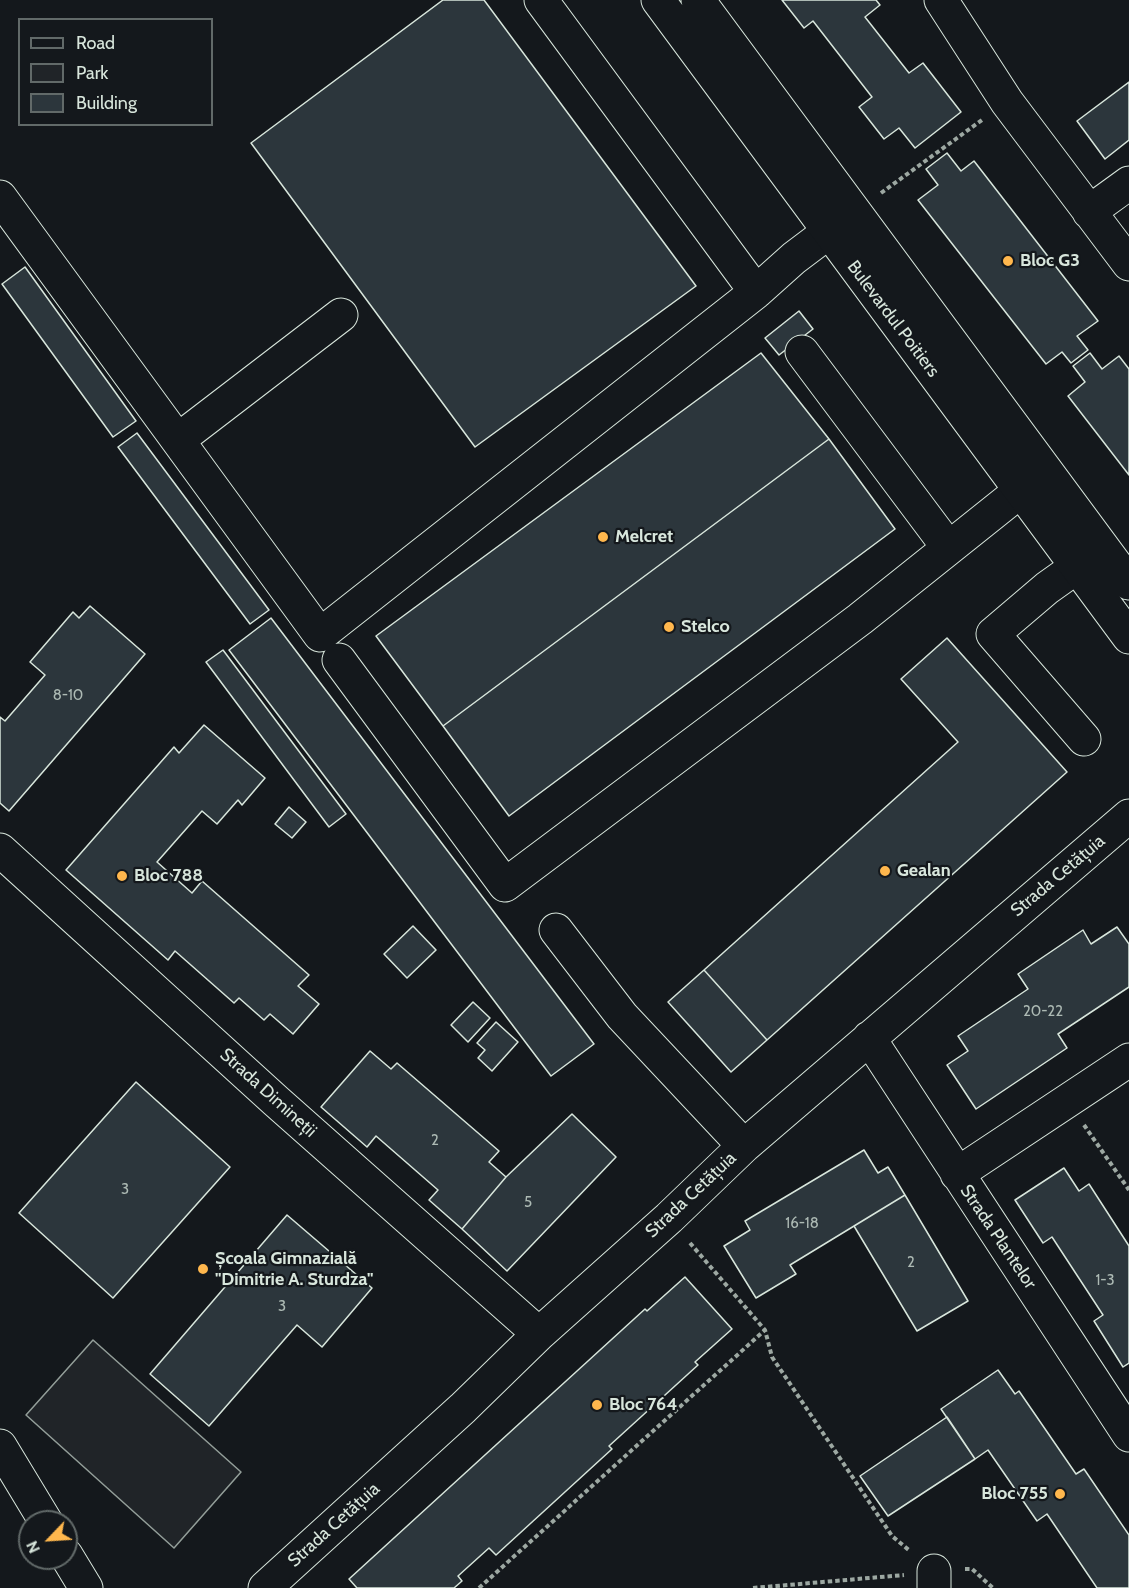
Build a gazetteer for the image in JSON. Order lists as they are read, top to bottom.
{
  "streets": {
    "street": [
      "Bulevardul Poitiers",
      "Strada Cetățuia",
      "Strada Dimineții",
      "Strada Plantelor"
    ]
  },
  "crossings": [
    ["Strada Cetățuia", "Strada Dimineții"],
    ["Strada Cetățuia", "Strada Plantelor"]
  ],
  "places": [
    "Bloc G3",
    "Melcret",
    "Stelco",
    "Gealan",
    "Bloc 788",
    "Școala Gimnazială \"Dimitrie A. Sturdza\"",
    "Bloc 764",
    "Bloc 755"
  ],
  "house_numbers": [
    "8-10",
    "20-22",
    "2",
    "3",
    "5",
    "16-18",
    "2",
    "1-3",
    "3"
  ],
  "legend": ["Road", "Park", "Building"],
  "north": "bottom left"
}
